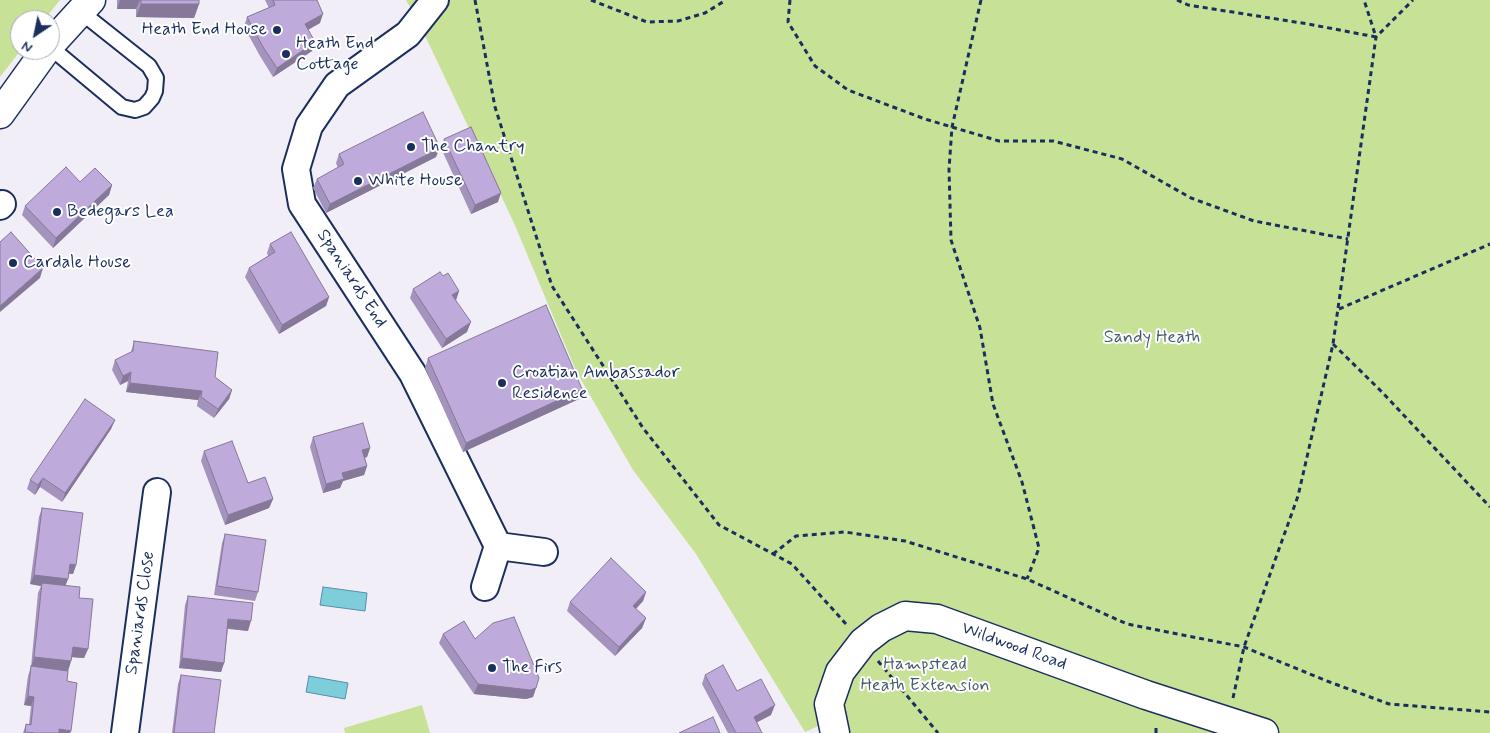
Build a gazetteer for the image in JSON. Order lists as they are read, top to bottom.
{
  "streets": {
    "street": ["Spaniards End", "Spaniards Close", "Wildwood Road"]
  },
  "parks": ["Sandy Heath", "Hampstead Heath Extension"],
  "places": [
    "Heath End House",
    "Heath End Cottage",
    "The Chantry",
    "White House",
    "Bedegars Lea",
    "Cardale House",
    "Croatian Ambassador Residence",
    "The Firs"
  ],
  "north": "bottom left"
}
